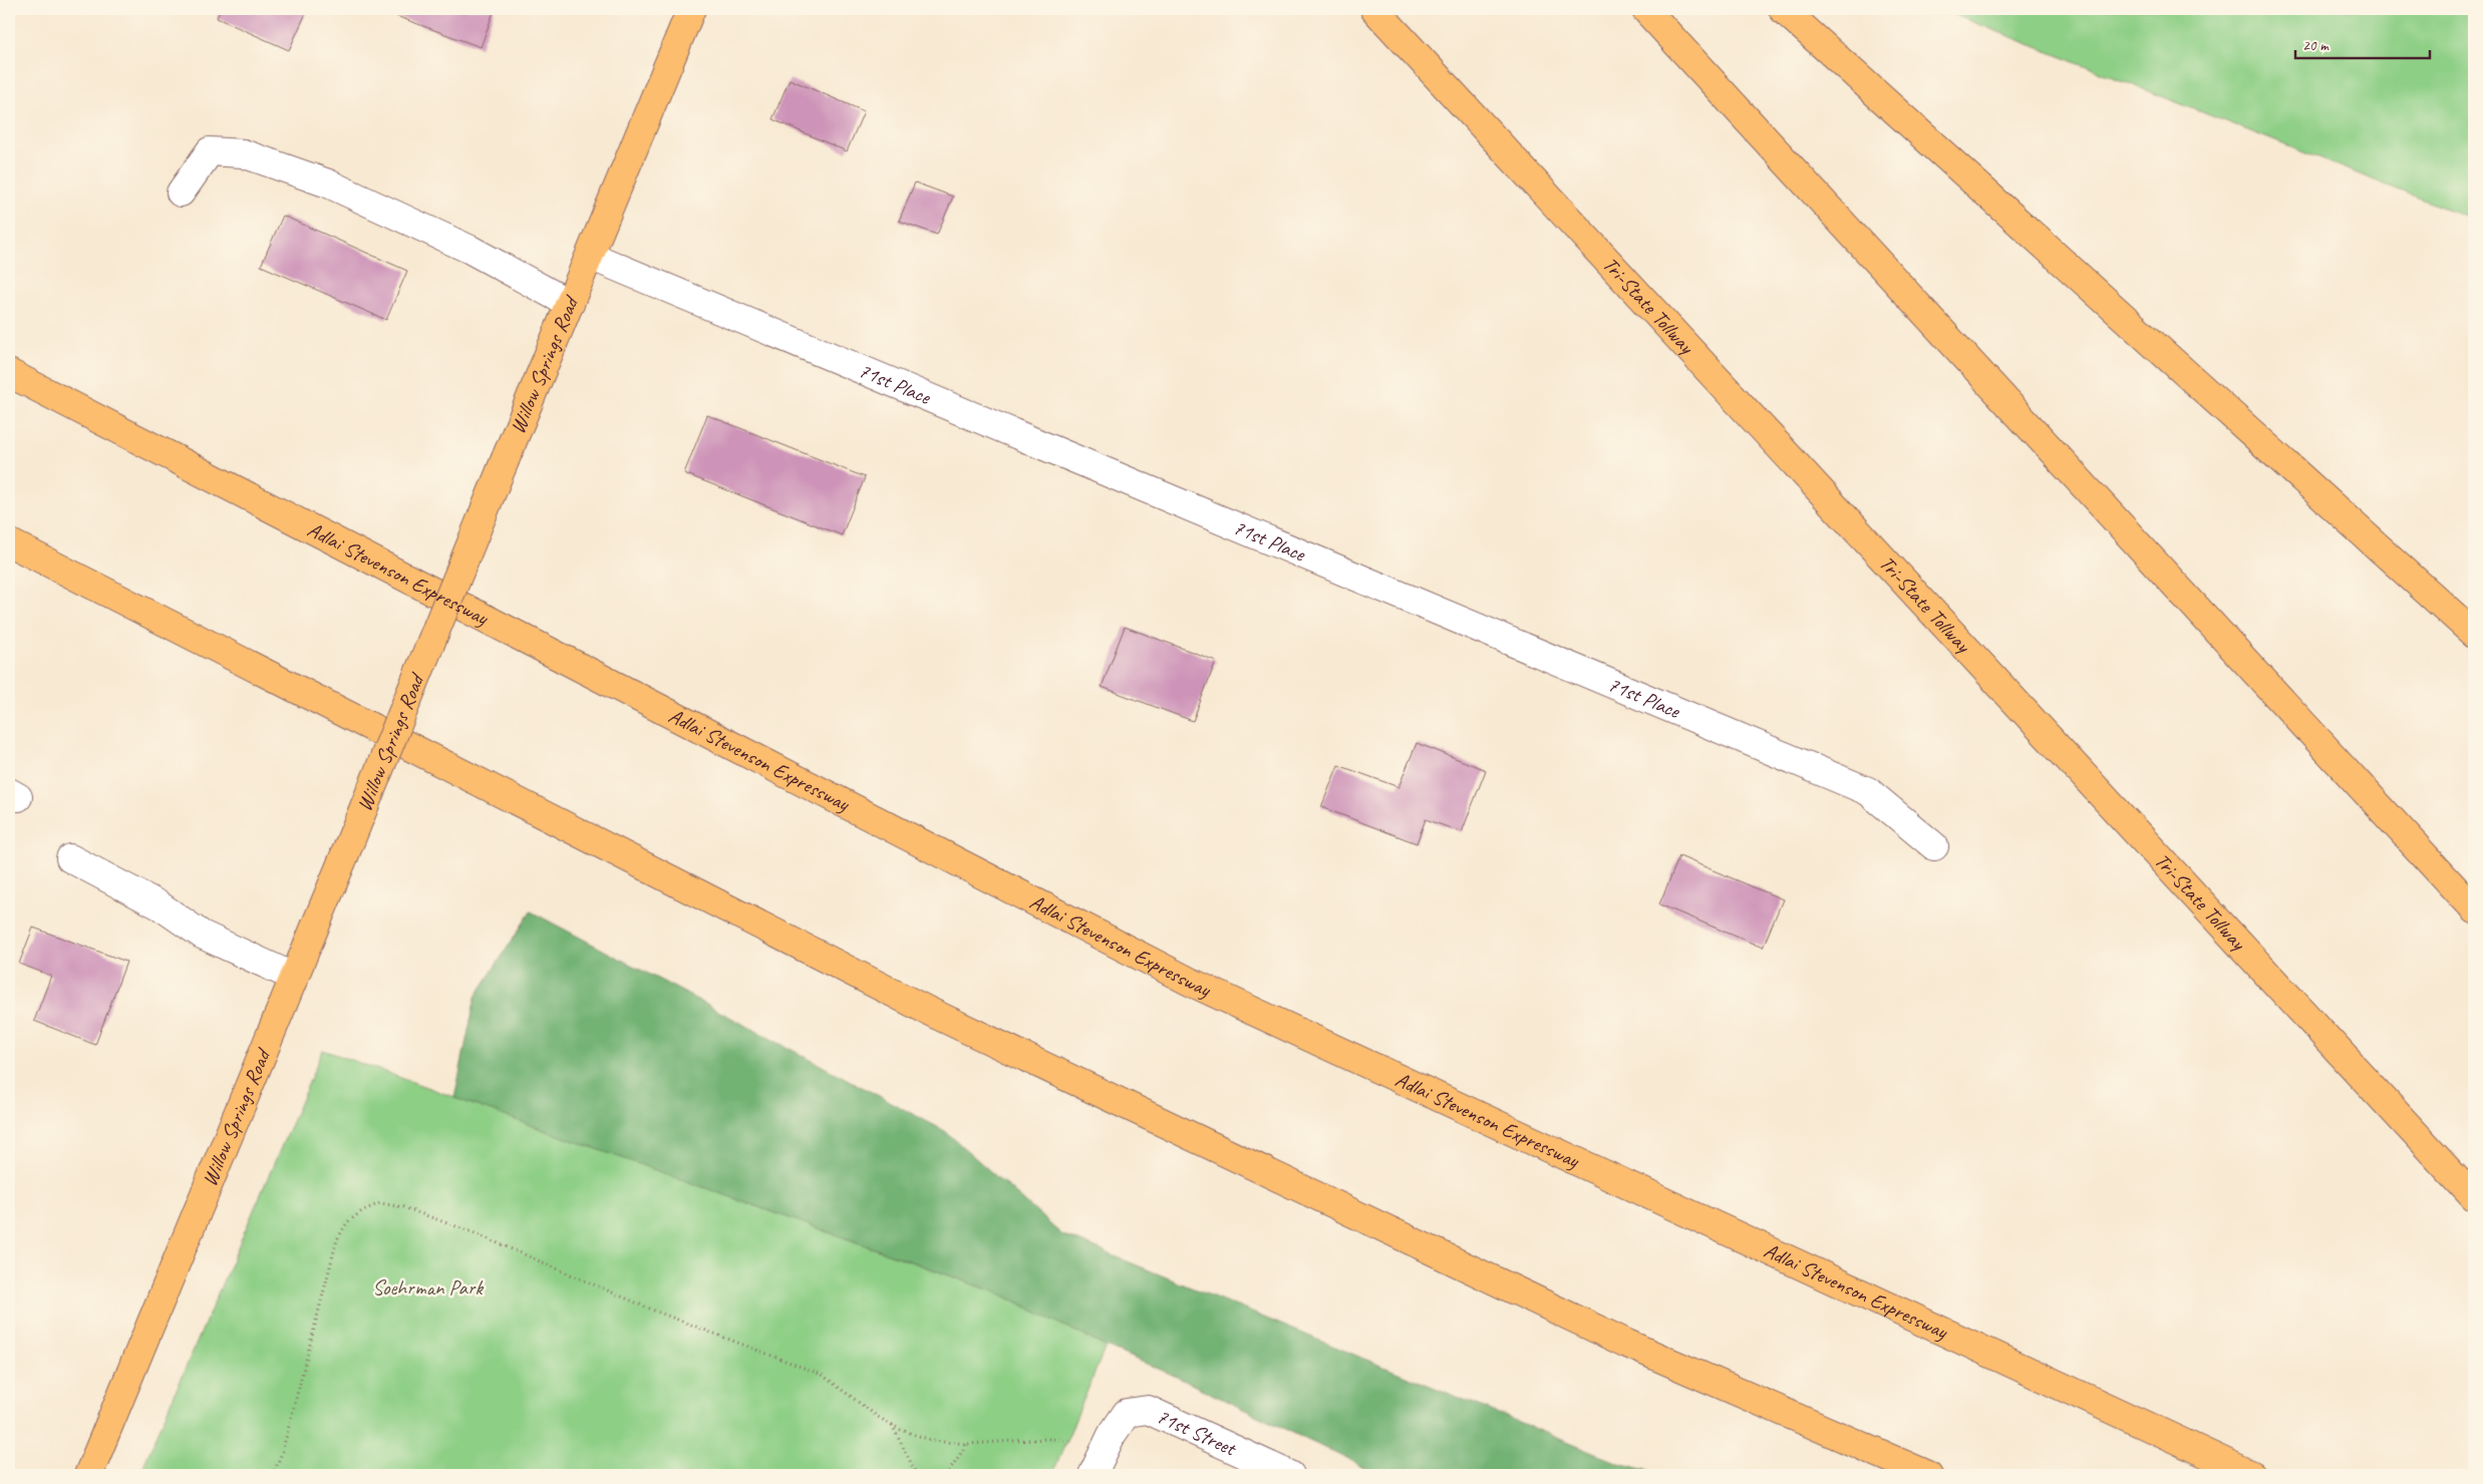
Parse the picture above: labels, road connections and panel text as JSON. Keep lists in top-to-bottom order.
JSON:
{
  "streets": {
    "main road": ["Tri-State Tollway", "Willow Springs Road", "Adlai Stevenson Expressway"],
    "street": ["71st Place", "71st Street"]
  },
  "crossings": [
    ["Willow Springs Road", "71st Place"]
  ],
  "parks": ["Soehrman Park"],
  "scale_bar": "20 m"
}
